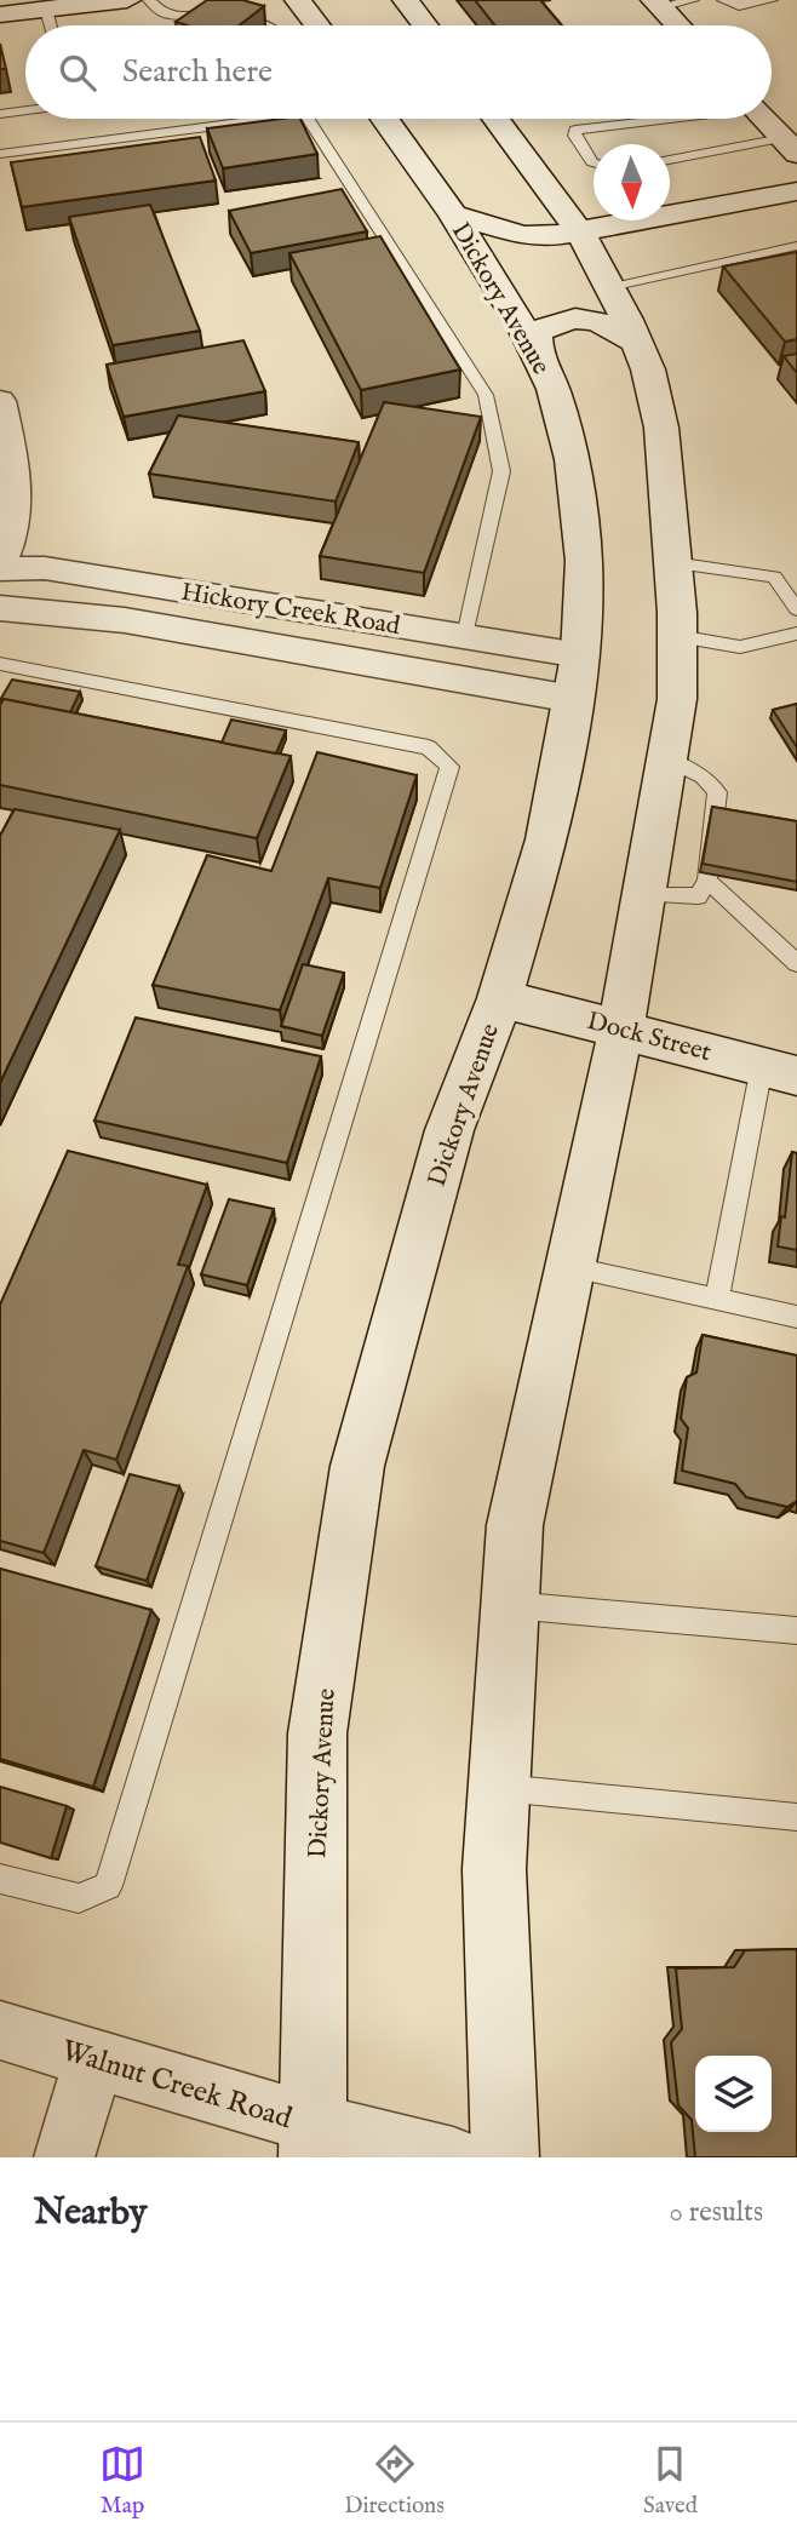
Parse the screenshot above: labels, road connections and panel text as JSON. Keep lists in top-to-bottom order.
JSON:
{
  "streets": {
    "main road": ["Dickory Avenue", "Dock Street"],
    "street": ["Hickory Creek Road", "Walnut Creek Road"]
  },
  "crossings": [
    ["Dickory Avenue", "Hickory Creek Road"],
    ["Dickory Avenue", "Dock Street"],
    ["Dickory Avenue", "Walnut Creek Road"]
  ],
  "north": "bottom",
  "page": {
    "search": "Search here",
    "heading": ["Nearby", "0 results"],
    "nav": ["Map", "Directions", "Saved"]
  }
}
